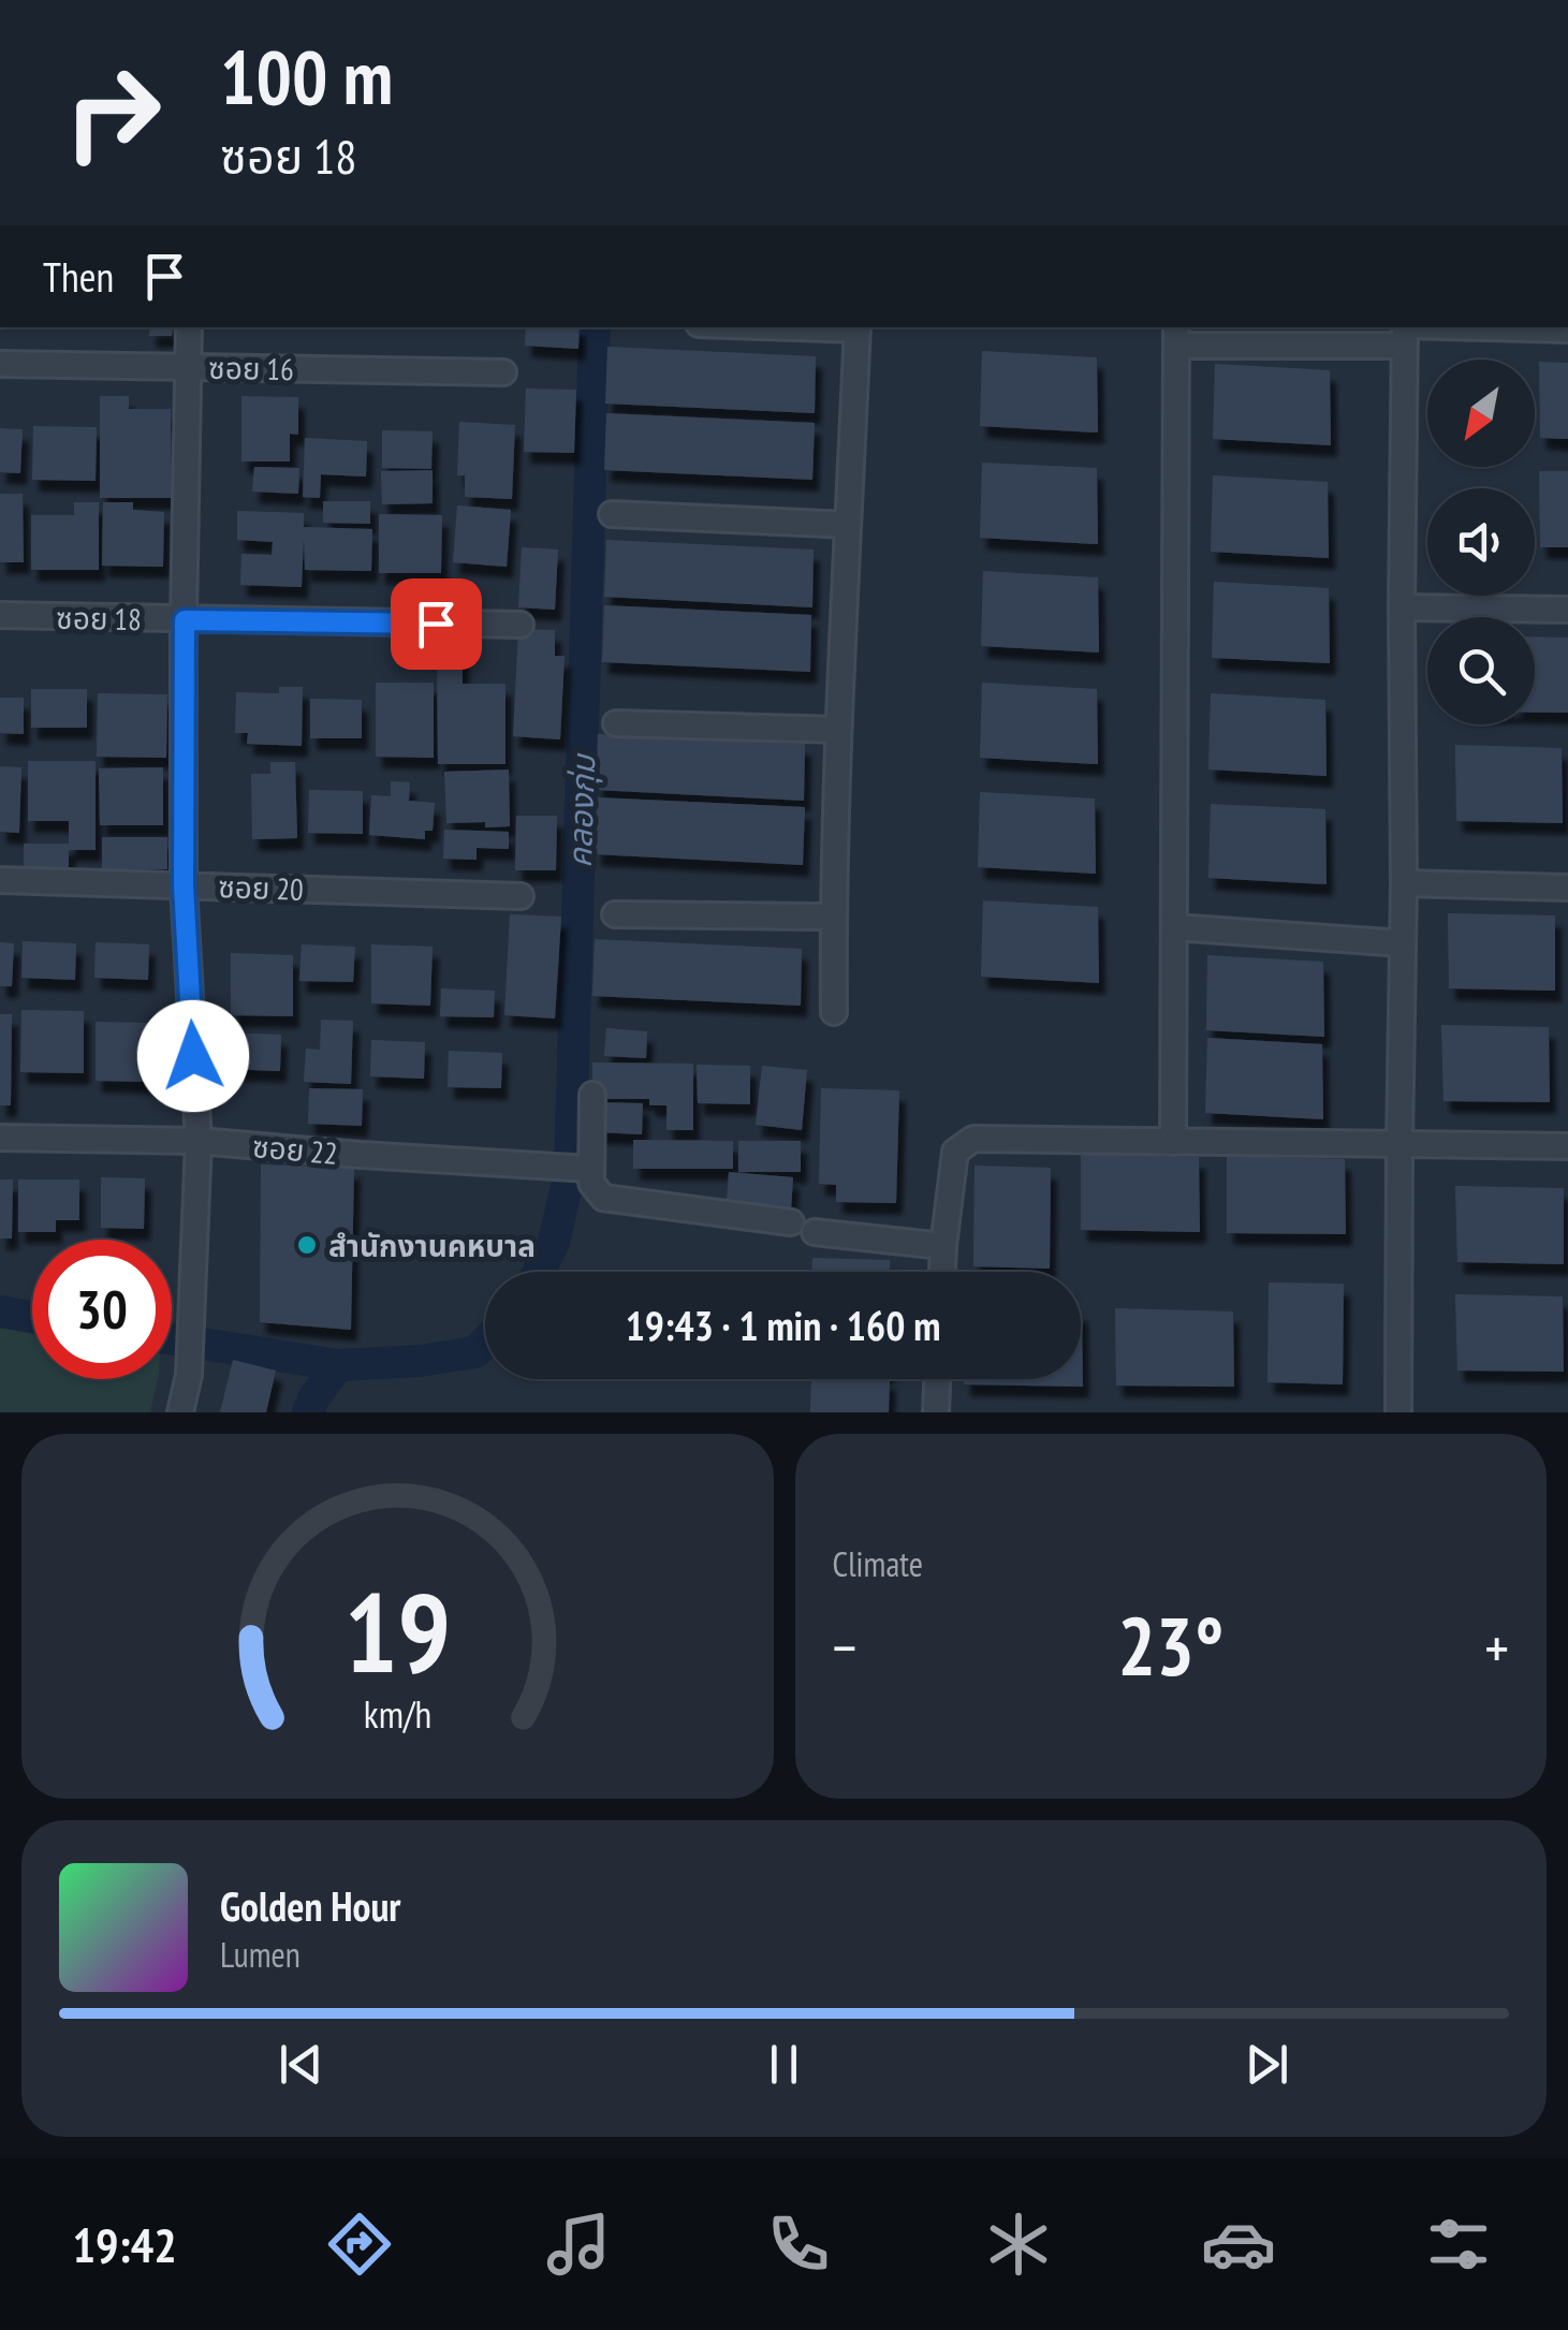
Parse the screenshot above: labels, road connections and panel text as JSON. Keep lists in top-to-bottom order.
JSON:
{
  "streets": {
    "street": [
      "ซอย 16",
      "ซอย 18",
      "ซอย 20",
      "ซอย 22"
    ]
  },
  "water": ["คลองกุ่ม"],
  "places": ["สำนักงานคหบาล"],
  "north": "bottom left",
  "page": {
    "turn": ["100 m", "ซอย 18"],
    "then": "Then",
    "limit": "30",
    "trip": "19:43 · 1 min · 160 m",
    "tile": "Climate",
    "heat": ["−", "23°", "+"],
    "song": ["Golden Hour", "Lumen"],
    "tabs": "19:42",
    "gauge": ["19", "km/h"]
  }
}
